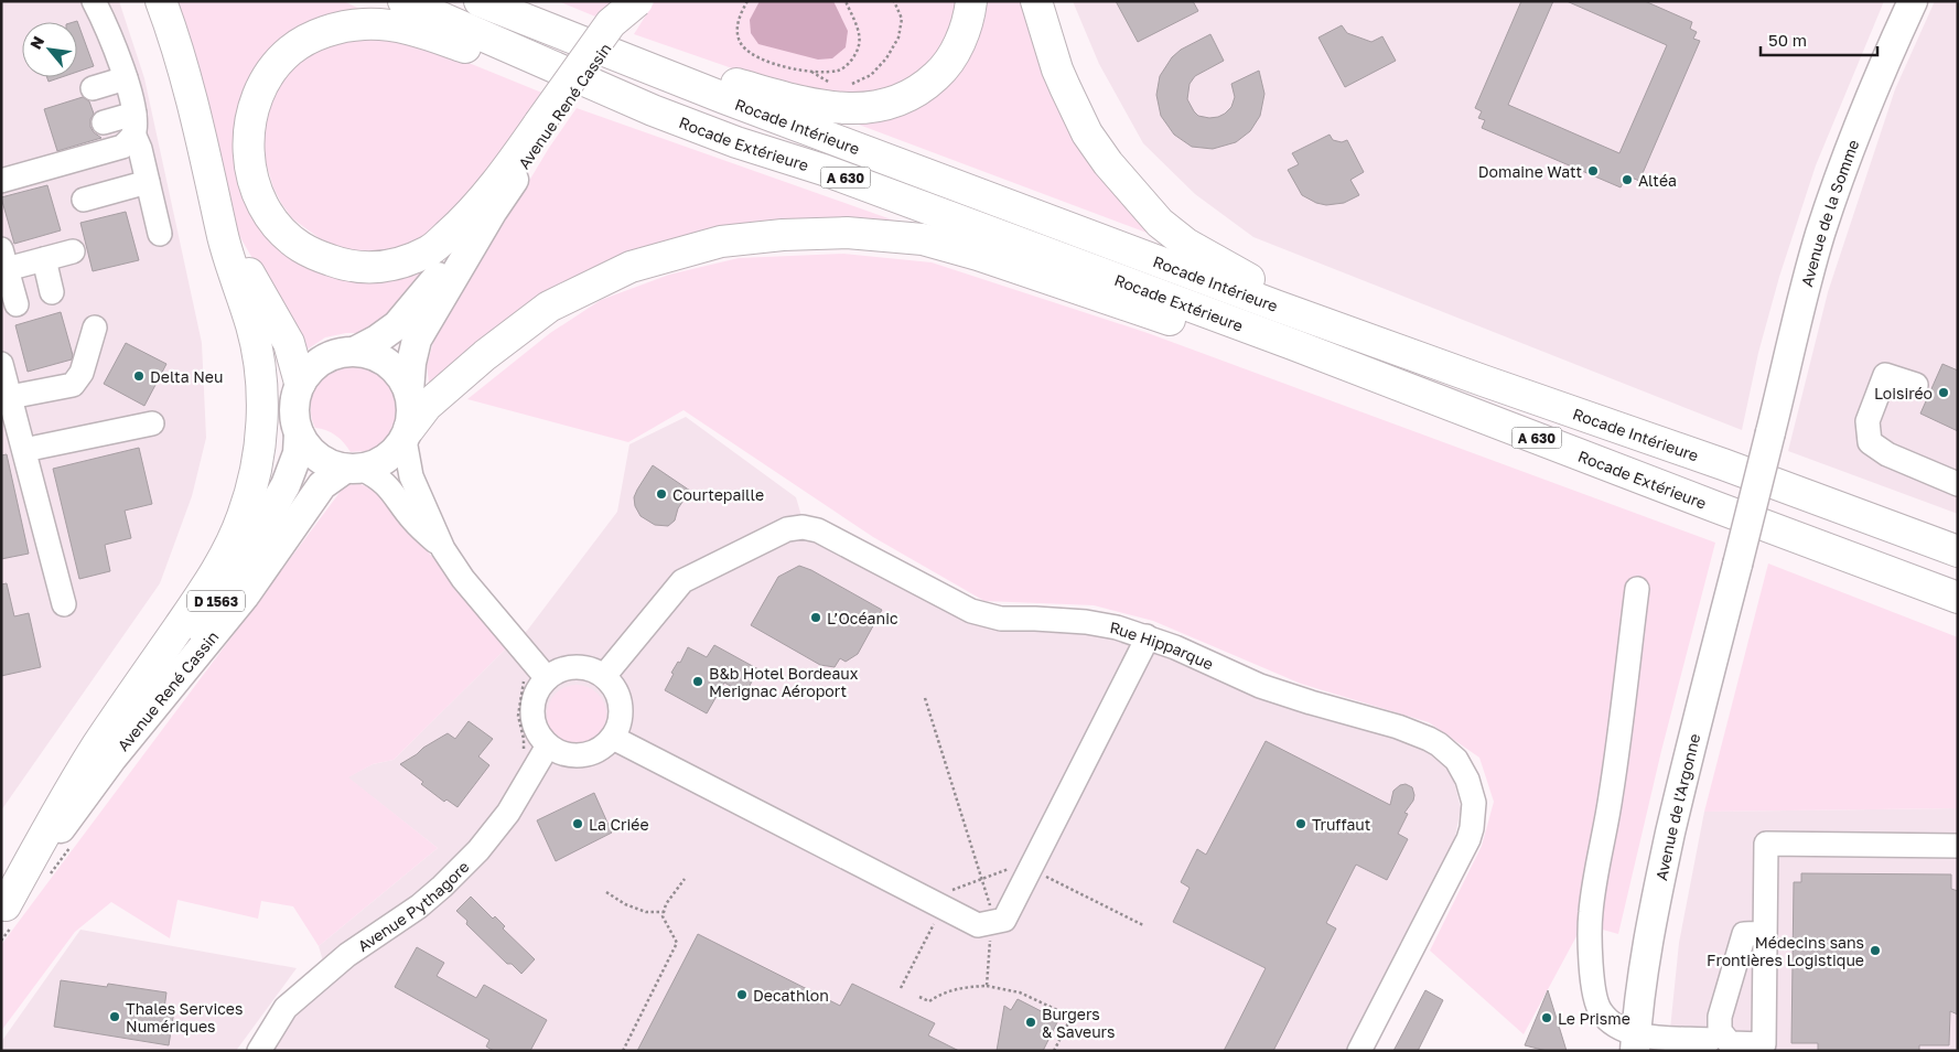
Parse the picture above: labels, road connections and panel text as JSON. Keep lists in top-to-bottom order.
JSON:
{
  "streets": {
    "highway": ["Rocade Intérieure", "Rocade Extérieure", "A 630"],
    "main road": [
      "Avenue René Cassin",
      "Avenue de la Somme",
      "D 1563",
      "Avenue de l'Argonne"
    ],
    "street": ["Rue Hipparque", "Avenue Pythagore"]
  },
  "crossings": [
    ["Avenue de la Somme", "Avenue de l'Argonne"],
    ["Rue Hipparque", "Avenue Pythagore"]
  ],
  "places": [
    "Domaine Watt",
    "Altéa",
    "Delta Neu",
    "Loisiréo",
    "Courtepaille",
    "L’Océanic",
    "B&b Hotel Bordeaux Merignac Aéroport",
    "La Criée",
    "Truffaut",
    "Médecins sans Frontières Logistique",
    "Decathlon",
    "Thales Services Numériques",
    "Le Prisme",
    "Burgers & Saveurs"
  ],
  "scale_bar": "50 m",
  "north": "top left"
}
